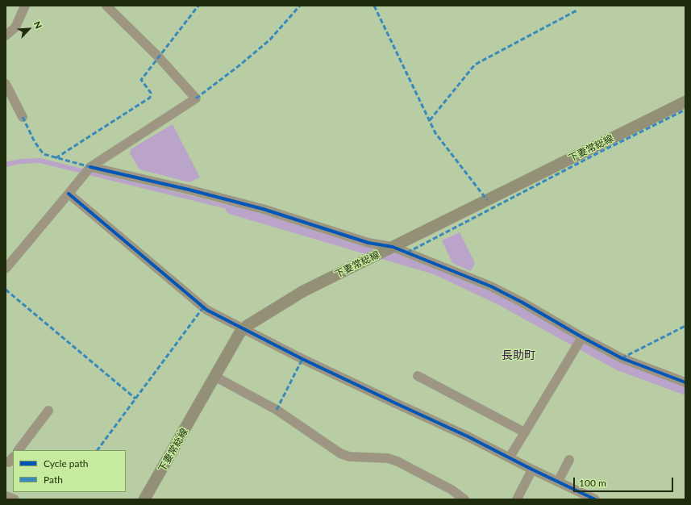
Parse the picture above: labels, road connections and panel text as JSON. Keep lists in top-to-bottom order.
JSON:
{
  "streets": {
    "main road": ["下妻常総線"]
  },
  "districts": ["長助町"],
  "legend": ["Cycle path", "Path"],
  "scale_bar": "100 m",
  "north": "top right"
}
